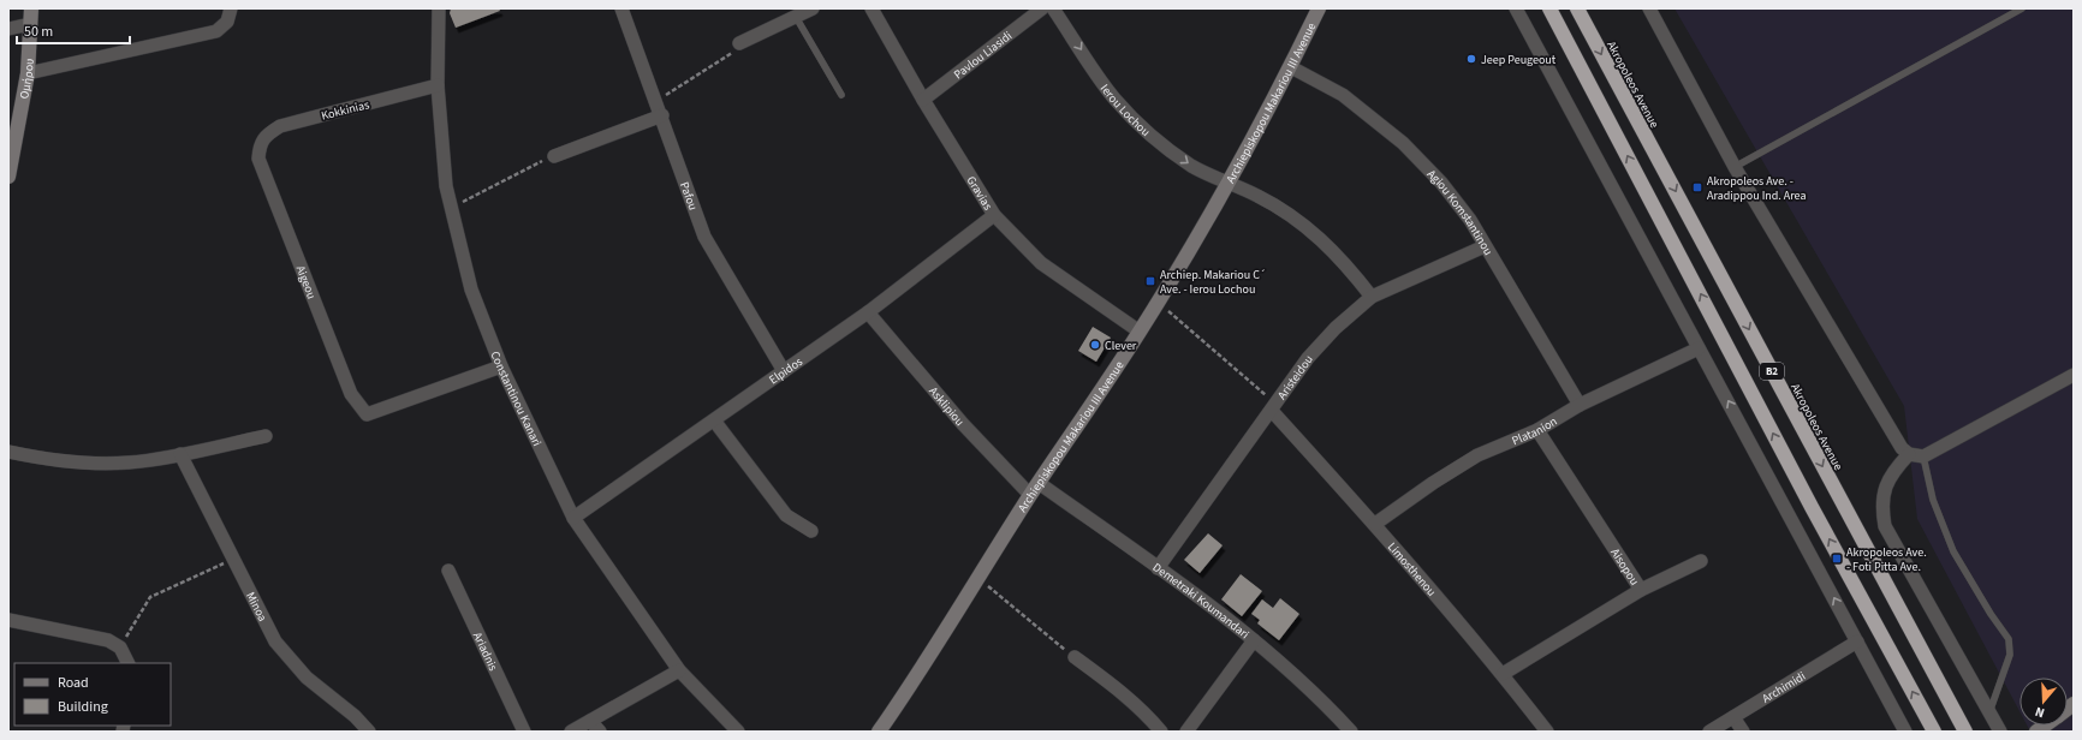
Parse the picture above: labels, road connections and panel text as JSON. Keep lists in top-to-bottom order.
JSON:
{
  "streets": {
    "highway": ["Akropoleos Avenue", "B2"],
    "main road": ["Ομήρου", "Archiepiskopou Makariou III Avenue"],
    "street": [
      "Pavlou Liasidi",
      "Ierou Lochou",
      "Kokkinias",
      "Gravias",
      "Pafou",
      "Agiou Komstantinou",
      "Aigeou",
      "Elpidos",
      "Aristeidou",
      "Constantinou Kanari",
      "Asklipiou",
      "Platanion",
      "Aisopou",
      "Limosthenou",
      "Demetraki Koumandari",
      "Minoa",
      "Ariadnis",
      "Archimidi"
    ]
  },
  "crossings": [
    ["Pavlou Liasidi", "Gravias"],
    ["Archiepiskopou Makariou III Avenue", "Ierou Lochou"],
    ["Archiepiskopou Makariou III Avenue", "Gravias"],
    ["Archiepiskopou Makariou III Avenue", "Agiou Komstantinou"],
    ["Archiepiskopou Makariou III Avenue", "Asklipiou"],
    ["Archiepiskopou Makariou III Avenue", "Demetraki Koumandari"],
    ["Ierou Lochou", "Aristeidou"],
    ["Kokkinias", "Aigeou"],
    ["Kokkinias", "Constantinou Kanari"],
    ["Gravias", "Elpidos"],
    ["Pafou", "Elpidos"],
    ["Agiou Komstantinou", "Aristeidou"],
    ["Agiou Komstantinou", "Platanion"],
    ["Aigeou", "Constantinou Kanari"],
    ["Elpidos", "Constantinou Kanari"],
    ["Elpidos", "Asklipiou"],
    ["Aristeidou", "Limosthenou"],
    ["Aristeidou", "Demetraki Koumandari"],
    ["Asklipiou", "Demetraki Koumandari"],
    ["Platanion", "Aisopou"],
    ["Platanion", "Limosthenou"],
    ["Aisopou", "Limosthenou"]
  ],
  "one_way": ["Ierou Lochou"],
  "places": {
    "other": ["Jeep Peugeout", "Clever"],
    "transit": ["Akropoleos Ave. - Aradippou Ind. Area", "Archiep. Makariou C´ Ave. - Ierou Lochou", "Akropoleos Ave. - Foti Pitta Ave."]
  },
  "legend": ["Road", "Building"],
  "scale_bar": "50 m",
  "north": "bottom"
}
